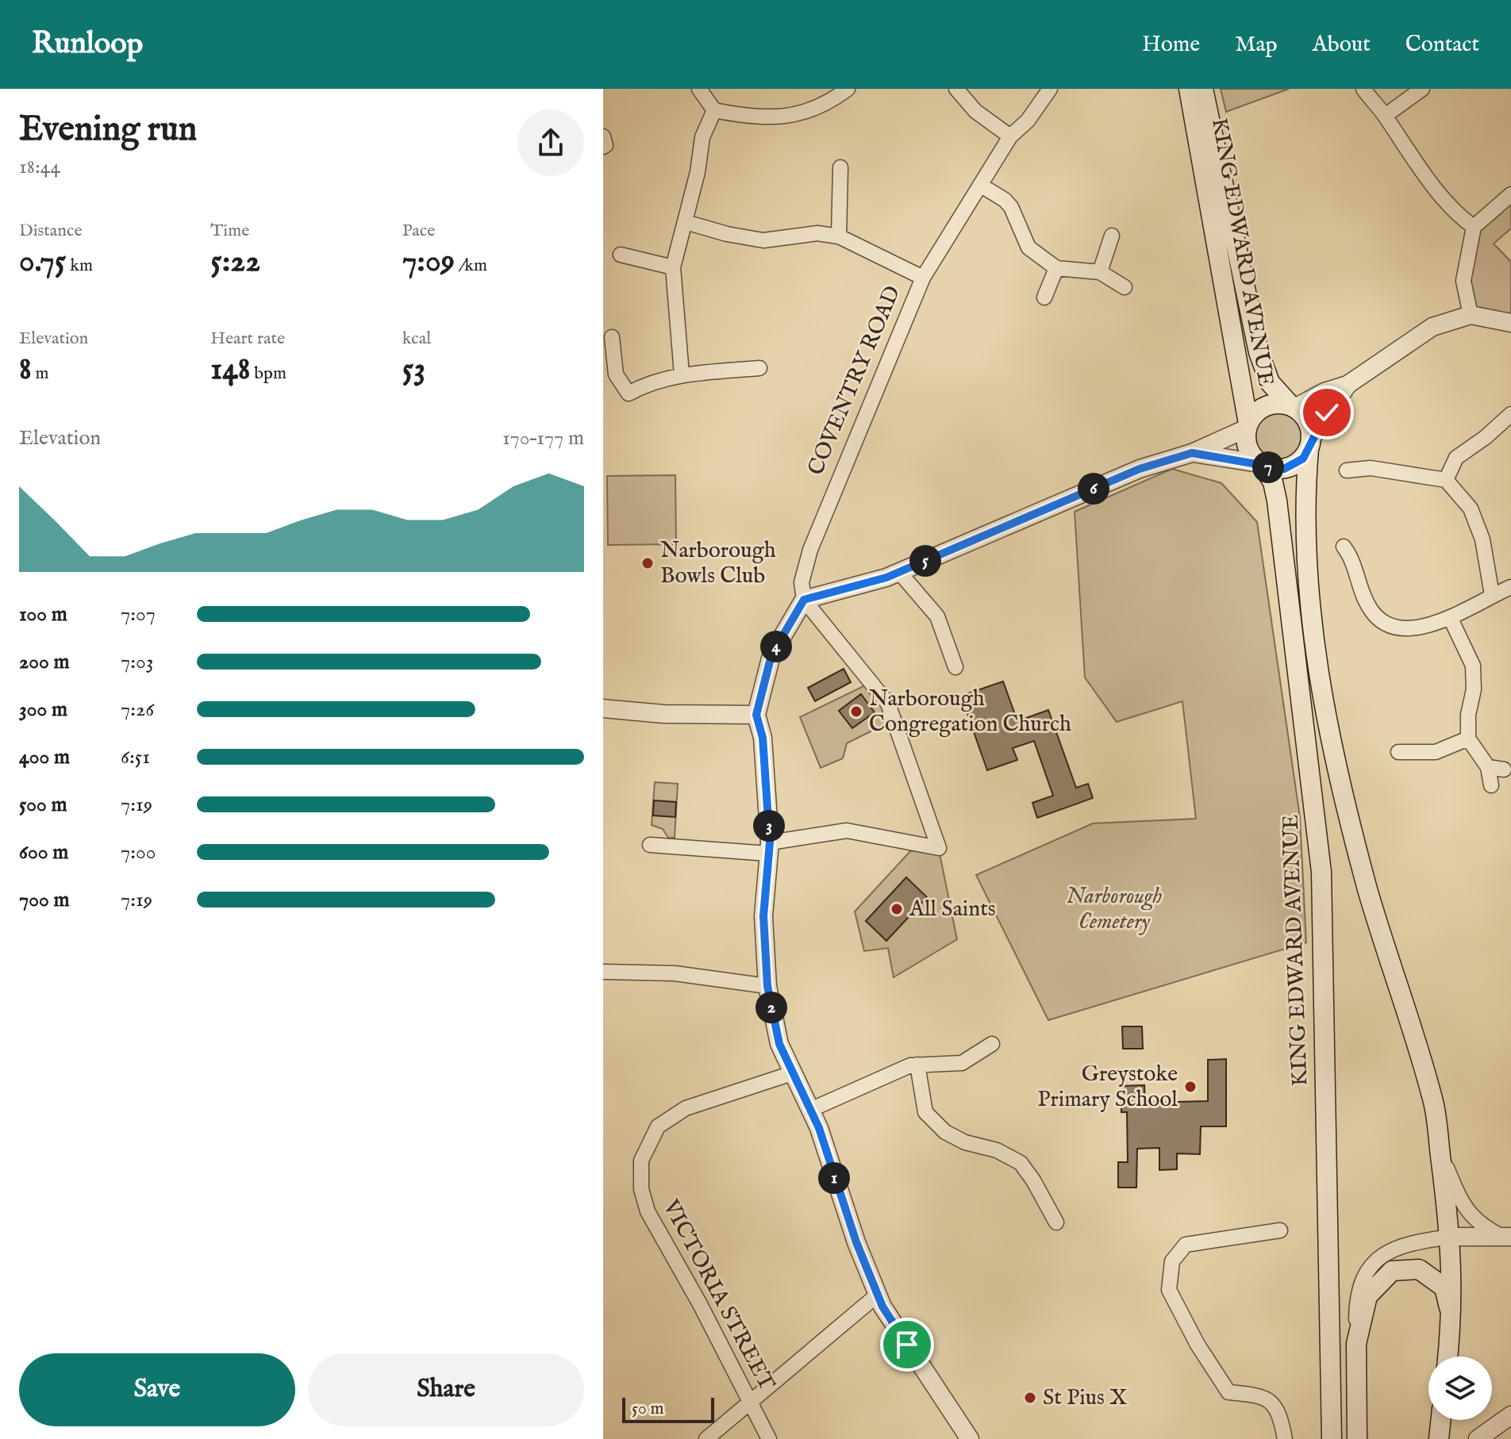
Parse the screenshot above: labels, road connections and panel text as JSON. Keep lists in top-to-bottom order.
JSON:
{
  "streets": {
    "main road": ["KING EDWARD AVENUE"],
    "street": ["COVENTRY ROAD", "VICTORIA STREET"]
  },
  "parks": ["Narborough Cemetery"],
  "places": [
    "Narborough Bowls Club",
    "Narborough Congregation Church",
    "All Saints",
    "Greystoke Primary School",
    "St Pius X"
  ],
  "scale_bar": "50 m",
  "page": {
    "header": "Runloop",
    "nav": [
      "Home",
      "Map",
      "About",
      "Contact"
    ],
    "heading": ["Evening run", "18:44"],
    "stats": [
      ["Distance", "0.75 km"],
      ["Time", "5:22"],
      ["Pace", "7:09 /km"],
      ["Elevation", "8 m"],
      ["Heart rate", "148 bpm"],
      ["kcal", "53"]
    ],
    "chart": ["Elevation", "170–177 m"],
    "pins": [
      "7",
      "6",
      "5",
      "4",
      "3",
      "2",
      "1"
    ],
    "list": [
      {
        "name": "100 m",
        "note": "7:07"
      },
      {
        "name": "200 m",
        "note": "7:03"
      },
      {
        "name": "300 m",
        "note": "7:26"
      },
      {
        "name": "400 m",
        "note": "6:51"
      },
      {
        "name": "500 m",
        "note": "7:19"
      },
      {
        "name": "600 m",
        "note": "7:00"
      },
      {
        "name": "700 m",
        "note": "7:19"
      }
    ],
    "buttons": ["Save", "Share"],
    "scale": "50 m"
  }
}
